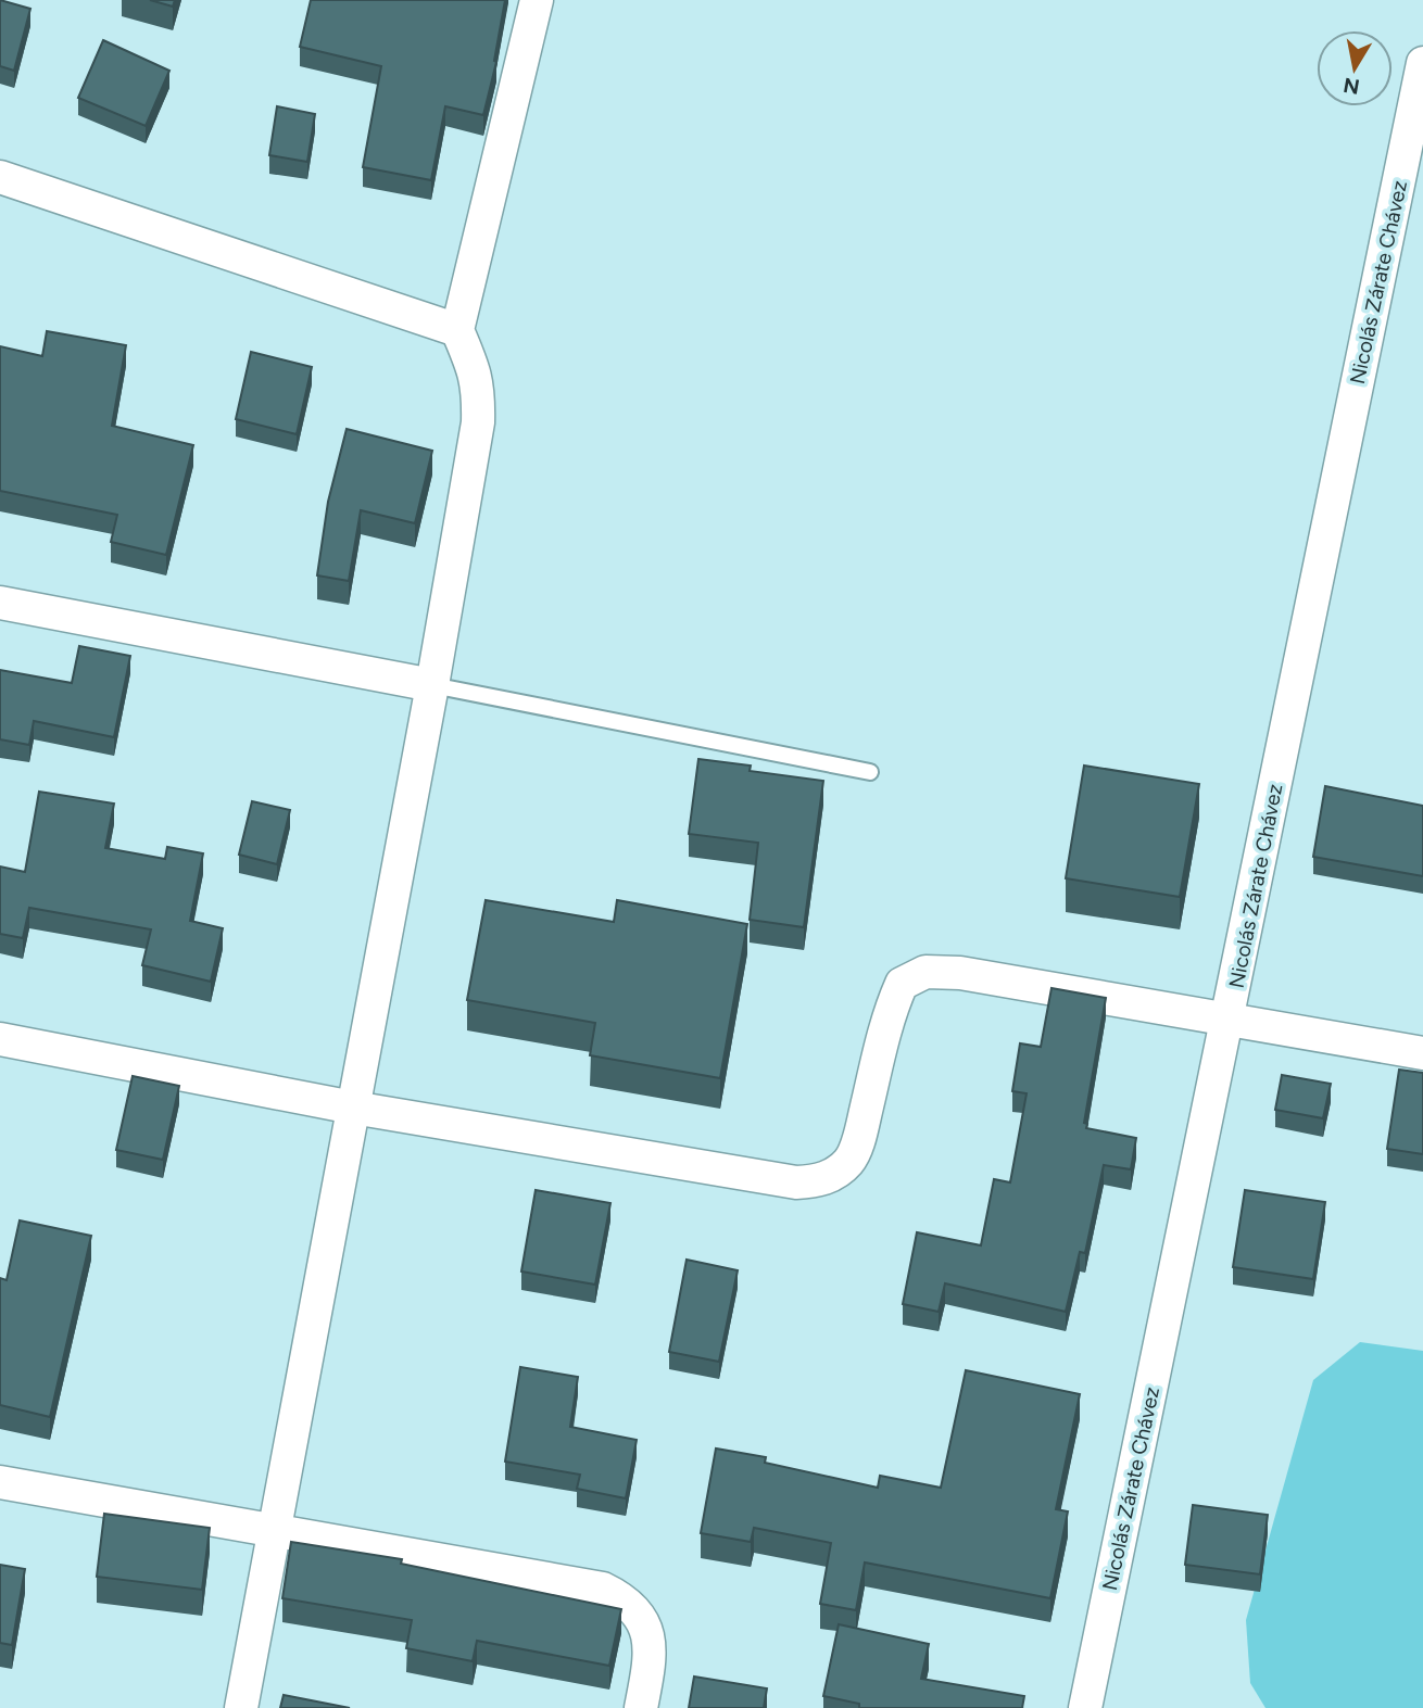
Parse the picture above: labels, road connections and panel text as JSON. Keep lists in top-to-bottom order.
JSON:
{
  "streets": {
    "street": ["Nicolás Zárate Chávez"]
  },
  "north": "bottom"
}
